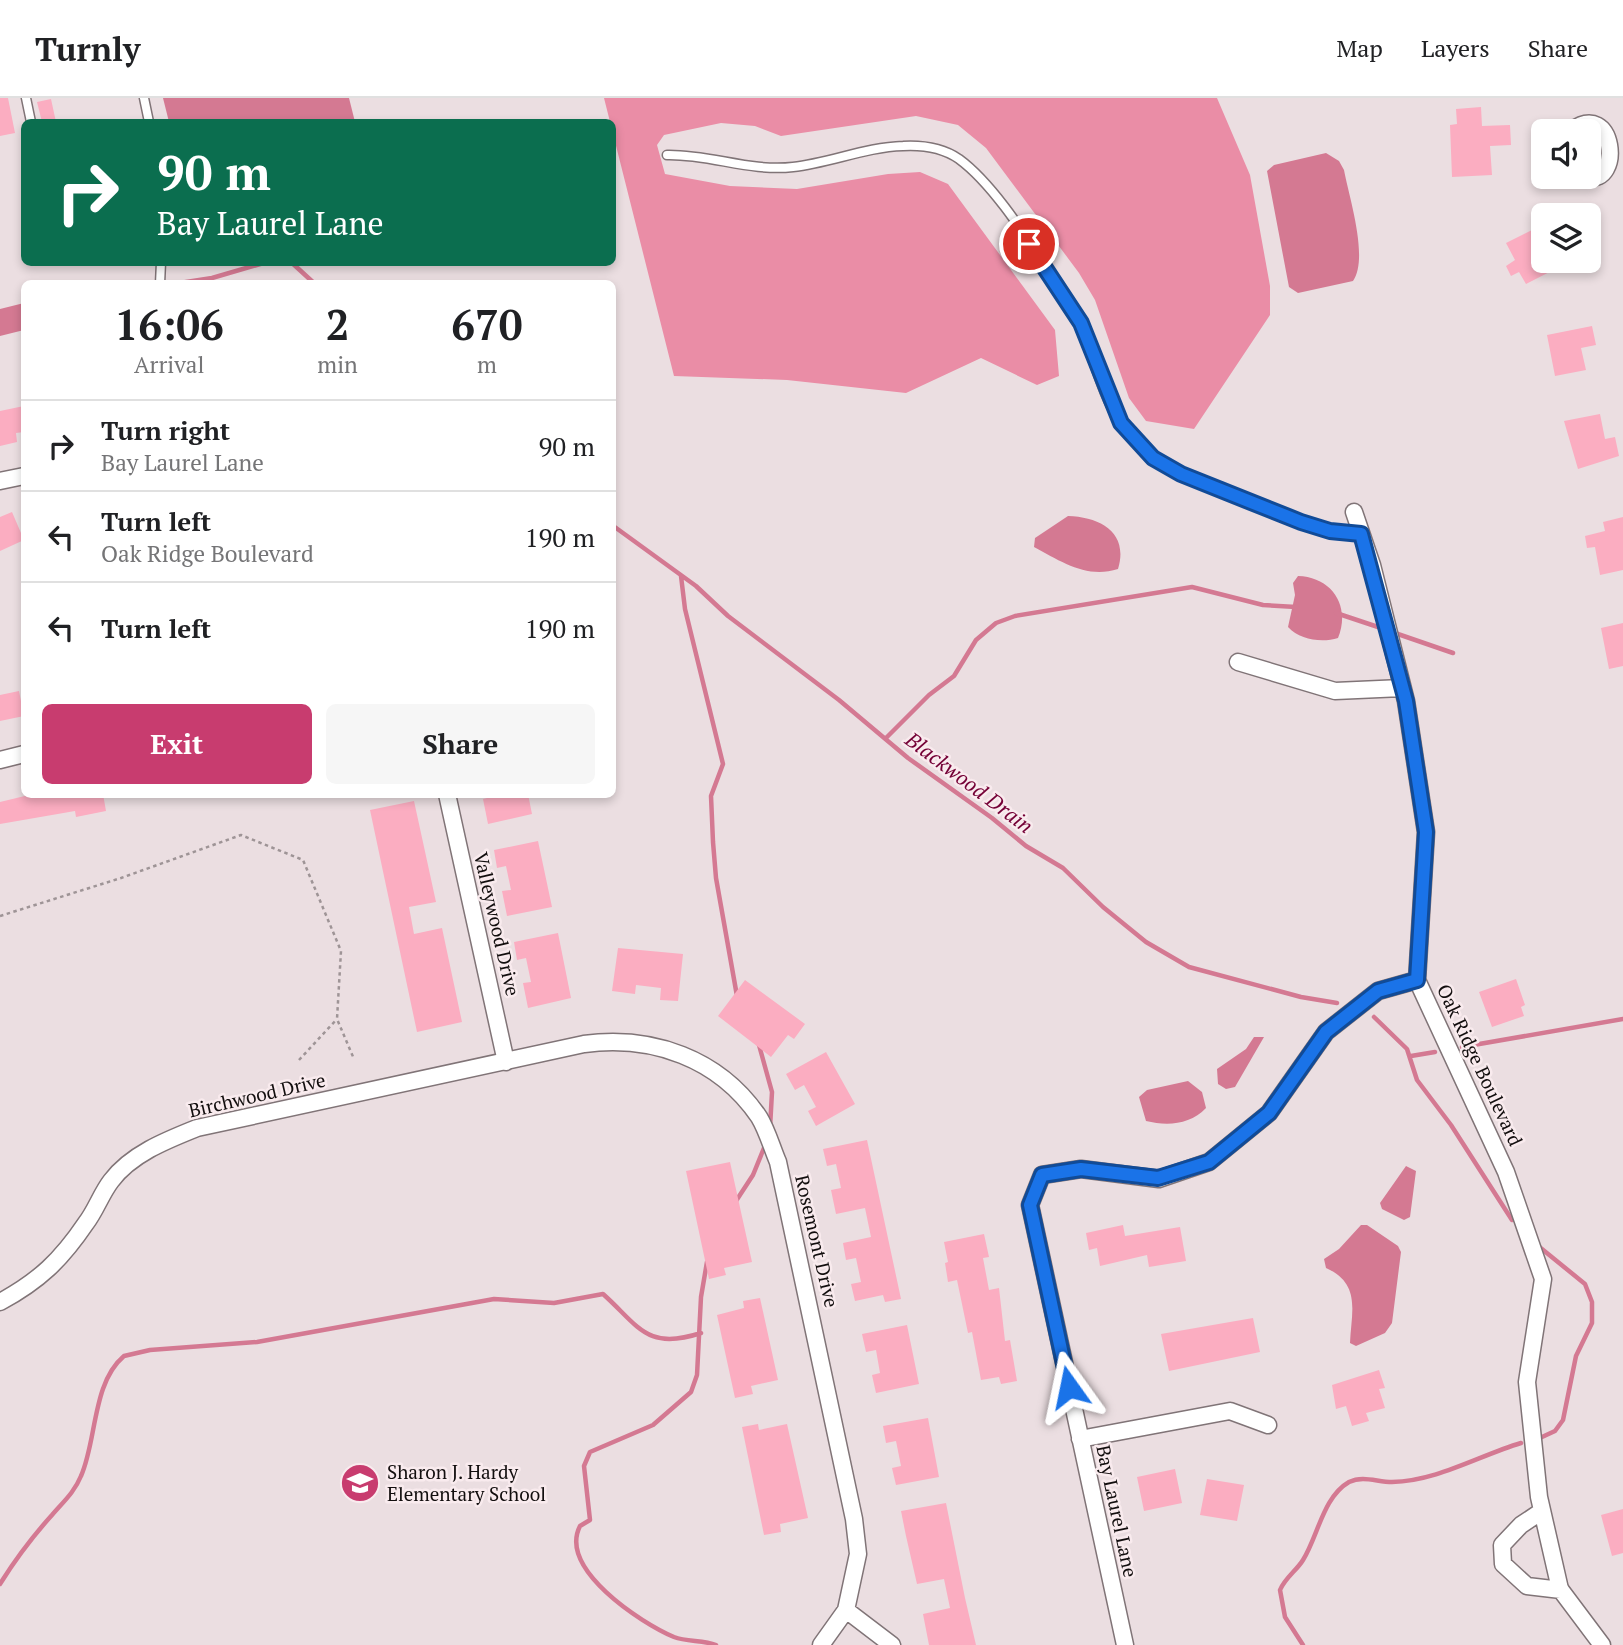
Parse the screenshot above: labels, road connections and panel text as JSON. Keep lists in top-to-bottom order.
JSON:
{
  "streets": {
    "street": [
      "Valleywood Drive",
      "Oak Ridge Boulevard",
      "Birchwood Drive",
      "Rosemont Drive",
      "Bay Laurel Lane"
    ]
  },
  "crossings": [
    ["Valleywood Drive", "Birchwood Drive"],
    ["Valleywood Drive", "Rosemont Drive"],
    ["Oak Ridge Boulevard", "Bay Laurel Lane"],
    ["Birchwood Drive", "Rosemont Drive"]
  ],
  "water": ["Blackwood Drain"],
  "places": {
    "school or university": ["Sharon J. Hardy Elementary School"]
  },
  "page": {
    "header": "Turnly",
    "nav": ["Map", "Layers", "Share"],
    "turn": ["90 m", "Bay Laurel Lane"],
    "eta": [
      "16:06",
      "Arrival",
      "2",
      "min",
      "670",
      "m"
    ],
    "list": [
      {
        "name": "Turn right",
        "note": "Bay Laurel Lane",
        "value": "90 m"
      },
      {
        "name": "Turn left",
        "note": "Oak Ridge Boulevard",
        "value": "190 m"
      },
      {
        "name": "Turn left",
        "value": "190 m"
      }
    ],
    "buttons": ["Exit", "Share"]
  }
}
